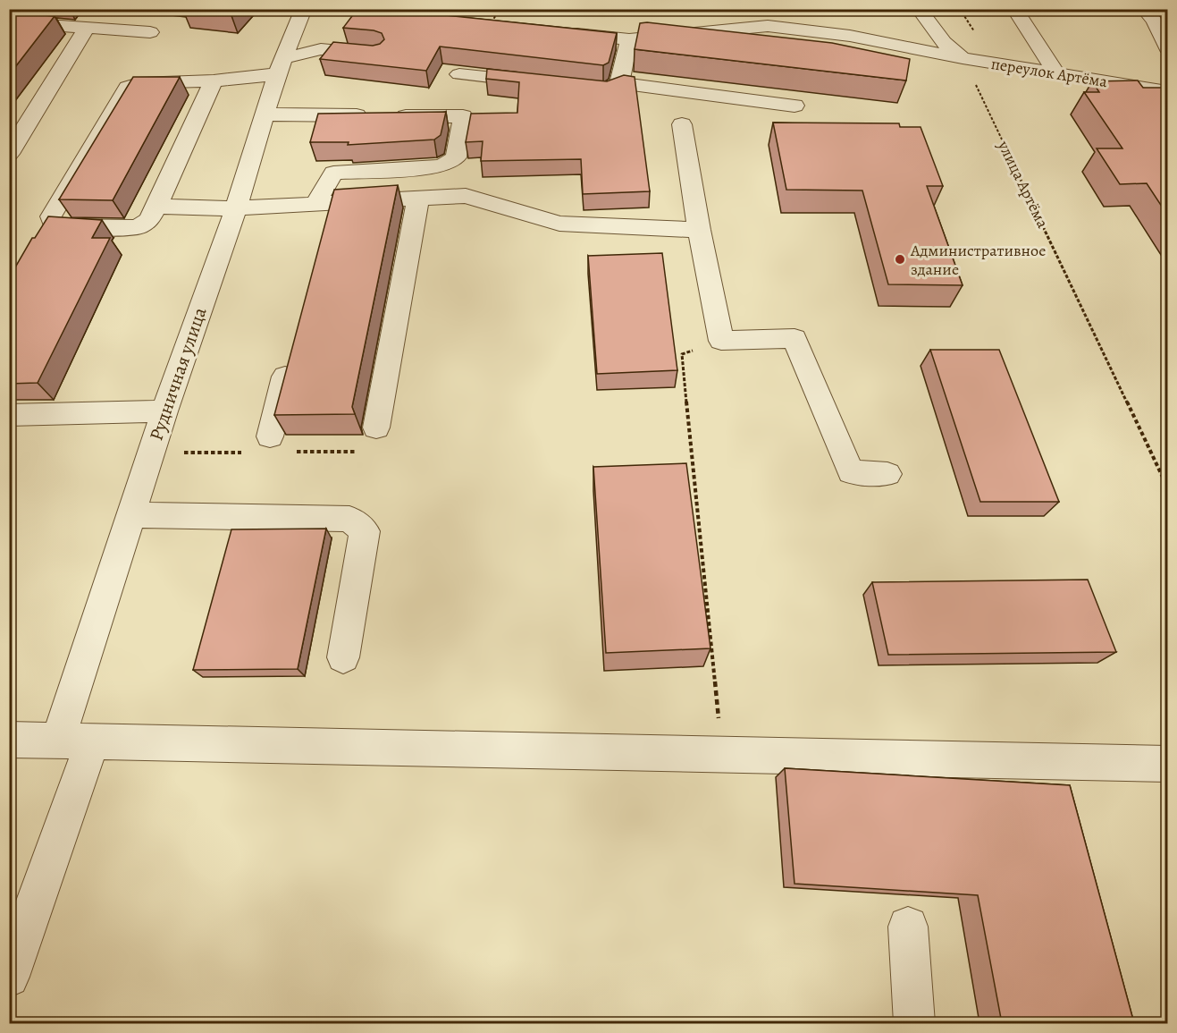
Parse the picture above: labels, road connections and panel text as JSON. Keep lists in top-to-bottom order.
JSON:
{
  "streets": {
    "street": ["переулок Артёма", "Рудничная улица"],
    "path": ["улица Артёма"]
  },
  "crossings": [
    ["переулок Артёма", "улица Артёма"]
  ],
  "places": ["Административное здание"]
}
